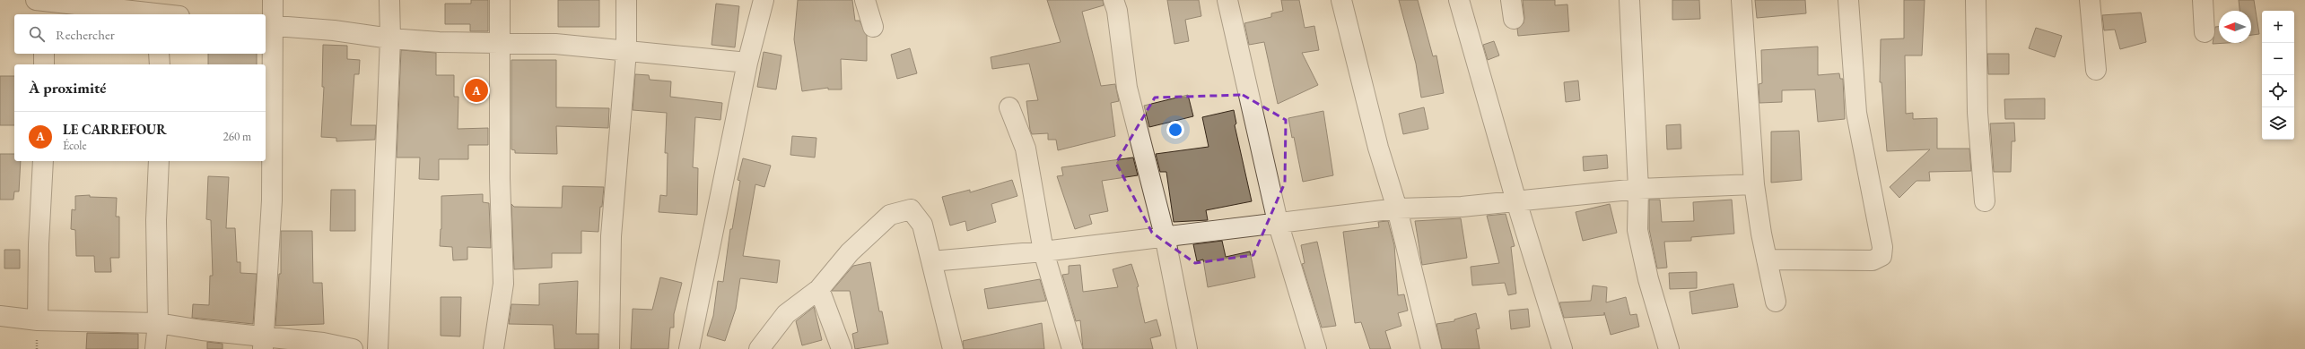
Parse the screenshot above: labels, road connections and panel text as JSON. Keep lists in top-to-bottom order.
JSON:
{
  "north": "left",
  "page": {
    "map_buttons": ["+", "−"],
    "search": "Rechercher",
    "heading": "À proximité",
    "pins": "A",
    "list": [
      {
        "mark": "A",
        "name": "LE CARREFOUR",
        "note": "École",
        "value": "260 m"
      }
    ]
  }
}
